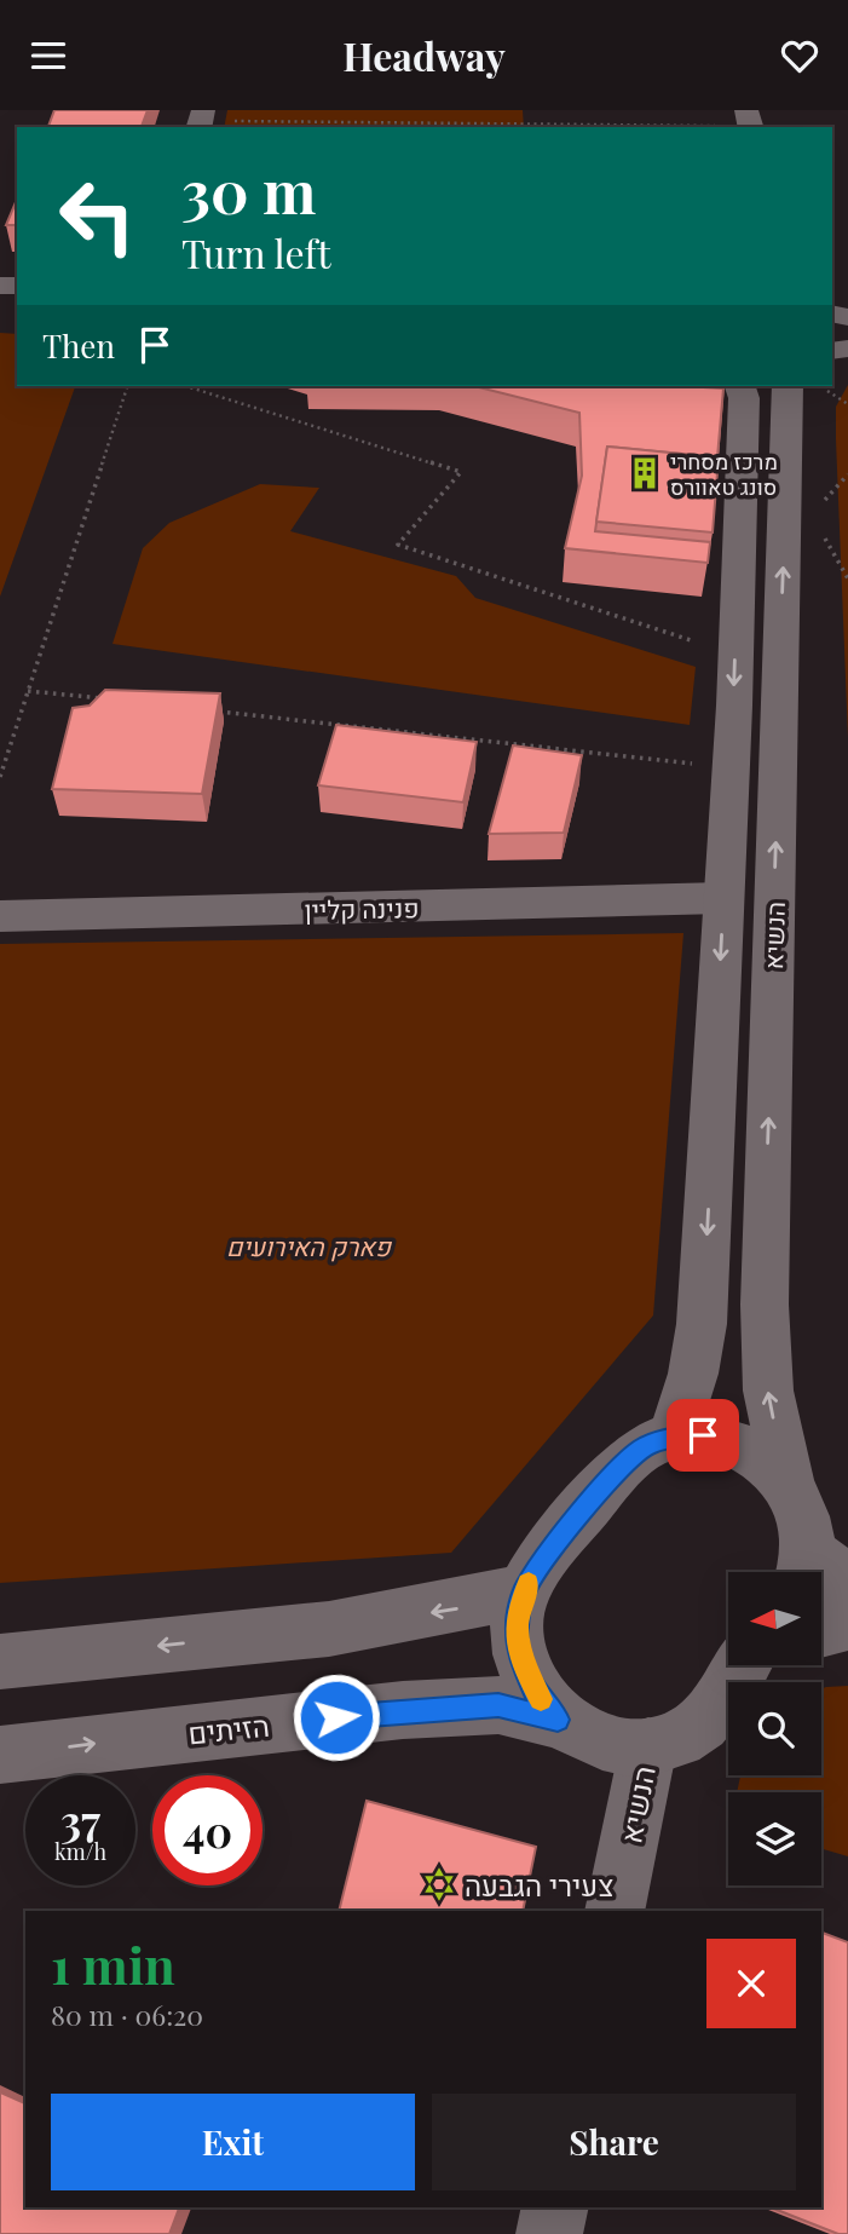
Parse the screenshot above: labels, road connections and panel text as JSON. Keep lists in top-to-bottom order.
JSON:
{
  "streets": {
    "street": ["פנינה קליין", "הנשיא", "הזיתים"]
  },
  "crossings": [
    ["פנינה קליין", "הנשיא"]
  ],
  "parks": ["פארק האירועים"],
  "places": {
    "building": ["מרכז מסחרי סונג טאוורס"],
    "synagogue": ["צעירי הגבעה"]
  },
  "north": "left",
  "page": {
    "header": "Headway",
    "turn": ["30 m", "Turn left"],
    "then": "Then",
    "speed": "37 km/h",
    "limit": "40",
    "heading": ["1 min", "80 m · 06:20"],
    "buttons": ["Exit", "Share"]
  }
}
